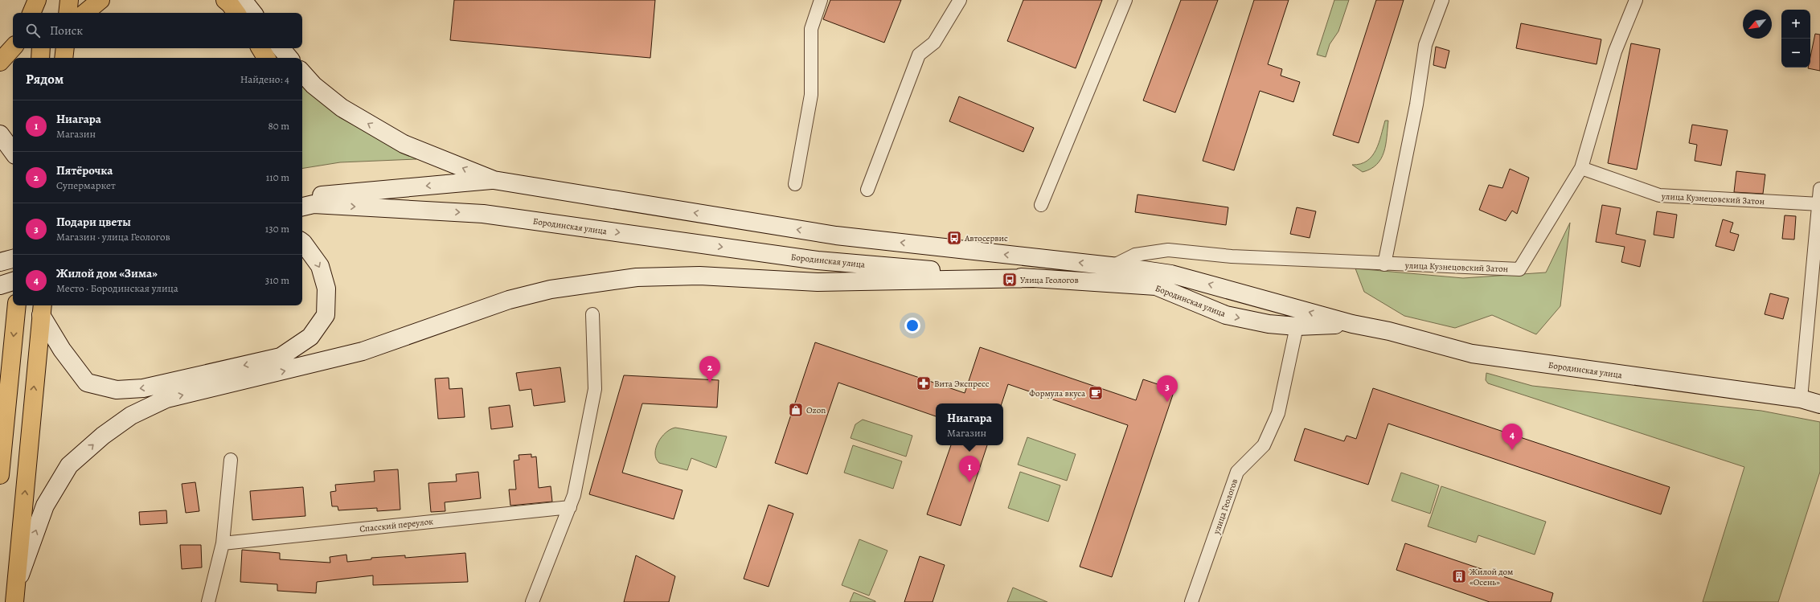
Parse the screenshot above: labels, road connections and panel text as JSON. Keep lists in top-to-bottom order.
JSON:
{
  "streets": {
    "street": [
      "улица Кузнецовский Затон",
      "Бородинская улица",
      "улица Геологов",
      "Спасский переулок"
    ]
  },
  "crossings": [
    ["улица Кузнецовский Затон", "Бородинская улица"],
    ["Бородинская улица", "улица Геологов"]
  ],
  "places": {
    "bus stop": ["Автосервис", "Улица Геологов"],
    "pharmacy": ["Вита Экспресс"],
    "cafe": ["Формула вкуса"],
    "shop": ["Ozon"],
    "building": ["Жилой дом «Осень»"]
  },
  "north": "bottom left",
  "page": {
    "map_buttons": ["+", "−"],
    "search": "Поиск",
    "heading": ["Рядом", "Найдено: 4"],
    "list": [
      {
        "mark": "1",
        "name": "Ниагара",
        "note": "Магазин",
        "value": "80 m"
      },
      {
        "mark": "2",
        "name": "Пятёрочка",
        "note": "Супермаркет",
        "value": "110 m"
      },
      {
        "mark": "3",
        "name": "Подари цветы",
        "note": "Магазин · улица Геологов",
        "value": "130 m"
      },
      {
        "mark": "4",
        "name": "Жилой дом «Зима»",
        "note": "Место · Бородинская улица",
        "value": "310 m"
      }
    ],
    "pins": [
      "2",
      "3",
      "4",
      "1"
    ],
    "popup": ["Ниагара", "Магазин"]
  }
}
